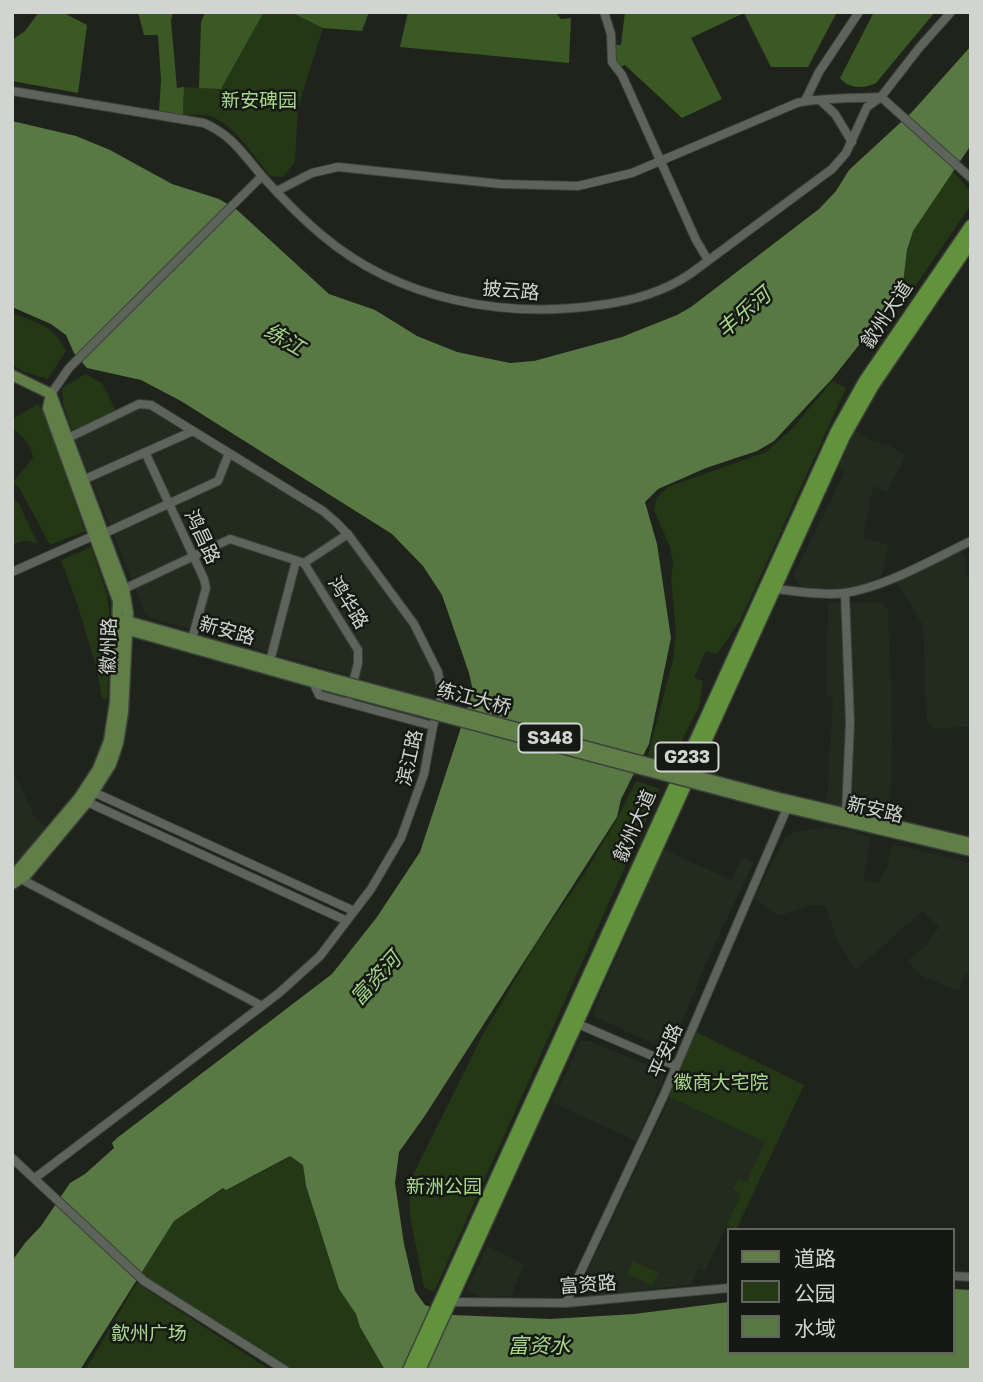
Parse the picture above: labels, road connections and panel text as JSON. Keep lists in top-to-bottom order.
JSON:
{
  "streets": {
    "highway": ["歙州大道", "G233"],
    "main road": [
      "新安路",
      "徽州路",
      "练江大桥",
      "S348"
    ],
    "street": [
      "披云路",
      "鸿昌路",
      "鸿华路",
      "滨江路",
      "平安路",
      "富资路"
    ]
  },
  "crossings": [
    ["歙州大道", "G233"],
    ["歙州大道", "富资路"],
    ["鸿昌路", "新安路"],
    ["新安路", "徽州路"],
    ["新安路", "练江大桥"],
    ["新安路", "平安路"],
    ["徽州路", "滨江路"],
    ["G233", "富资路"],
    ["平安路", "富资路"]
  ],
  "water": [
    "丰乐河",
    "练江",
    "富资河",
    "富资水"
  ],
  "parks": [
    "新安碑园",
    "徽商大宅院",
    "新洲公园",
    "歙州广场"
  ],
  "legend": ["道路", "公园", "水域"]
}
